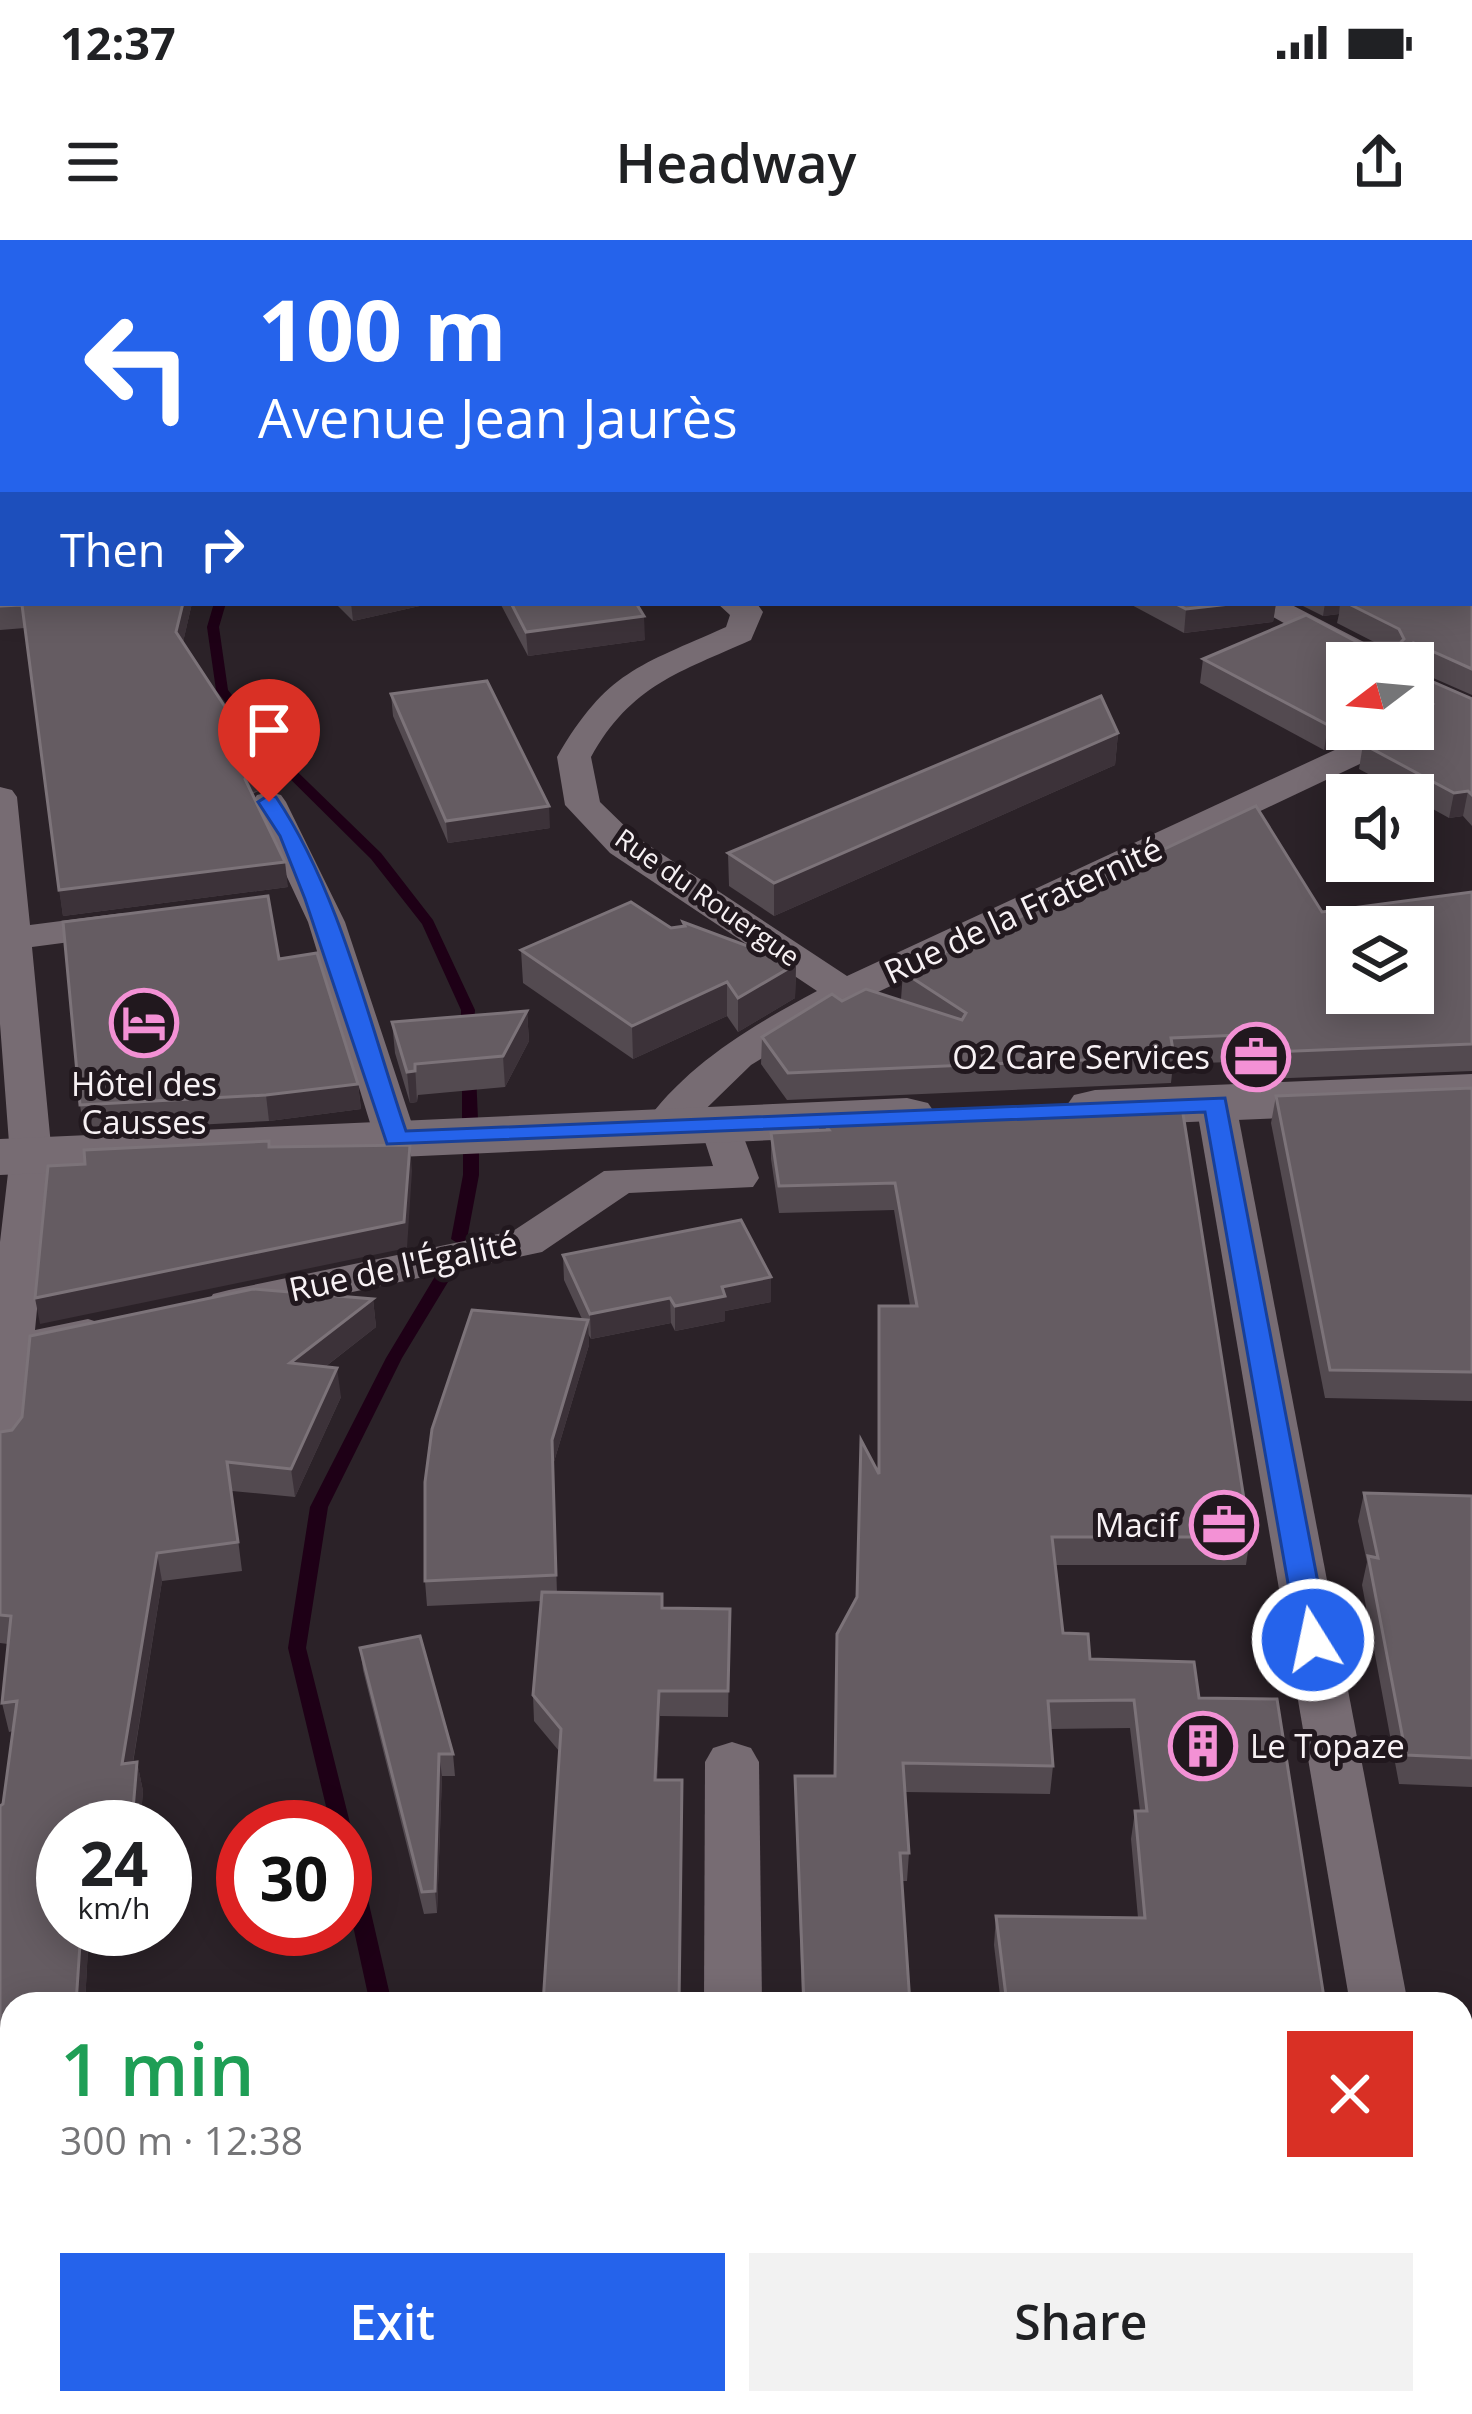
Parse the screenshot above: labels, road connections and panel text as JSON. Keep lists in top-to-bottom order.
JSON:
{
  "streets": {
    "street": ["Rue du Rouergue", "Rue de la Fraternité", "Rue de l'Égalité"]
  },
  "crossings": [
    ["Rue du Rouergue", "Rue de la Fraternité"],
    ["Rue de la Fraternité", "Rue de l'Égalité"]
  ],
  "places": {
    "hotel": ["Hôtel des Causses"],
    "office": ["O2 Care Services", "Macif"],
    "building": ["Le Topaze"]
  },
  "north": "left",
  "page": {
    "status": "12:37",
    "header": "Headway",
    "turn": ["100 m", "Avenue Jean Jaurès"],
    "then": "Then",
    "speed": "24 km/h",
    "limit": "30",
    "heading": ["1 min", "300 m · 12:38"],
    "buttons": ["Exit", "Share"]
  }
}
